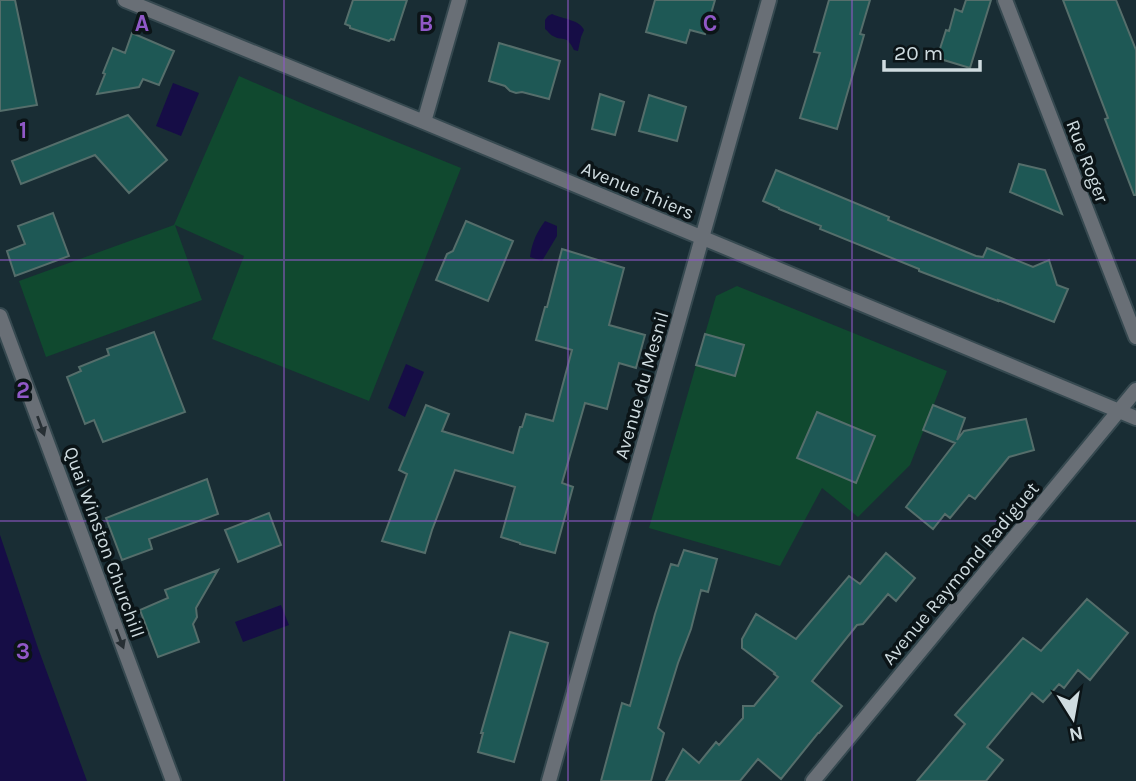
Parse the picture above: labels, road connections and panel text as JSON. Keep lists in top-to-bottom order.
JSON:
{
  "streets": {
    "street": [
      "Rue Roger",
      "Avenue Thiers",
      "Avenue du Mesnil",
      "Quai Winston Churchill",
      "Avenue Raymond Radiguet"
    ]
  },
  "crossings": [
    ["Avenue Thiers", "Avenue du Mesnil"],
    ["Avenue Thiers", "Avenue Raymond Radiguet"]
  ],
  "one_way": ["Quai Winston Churchill"],
  "scale_bar": "20 m",
  "north": "bottom",
  "grid": {
    "columns": ["A", "B", "C"],
    "rows": ["1", "2", "3"]
  }
}
